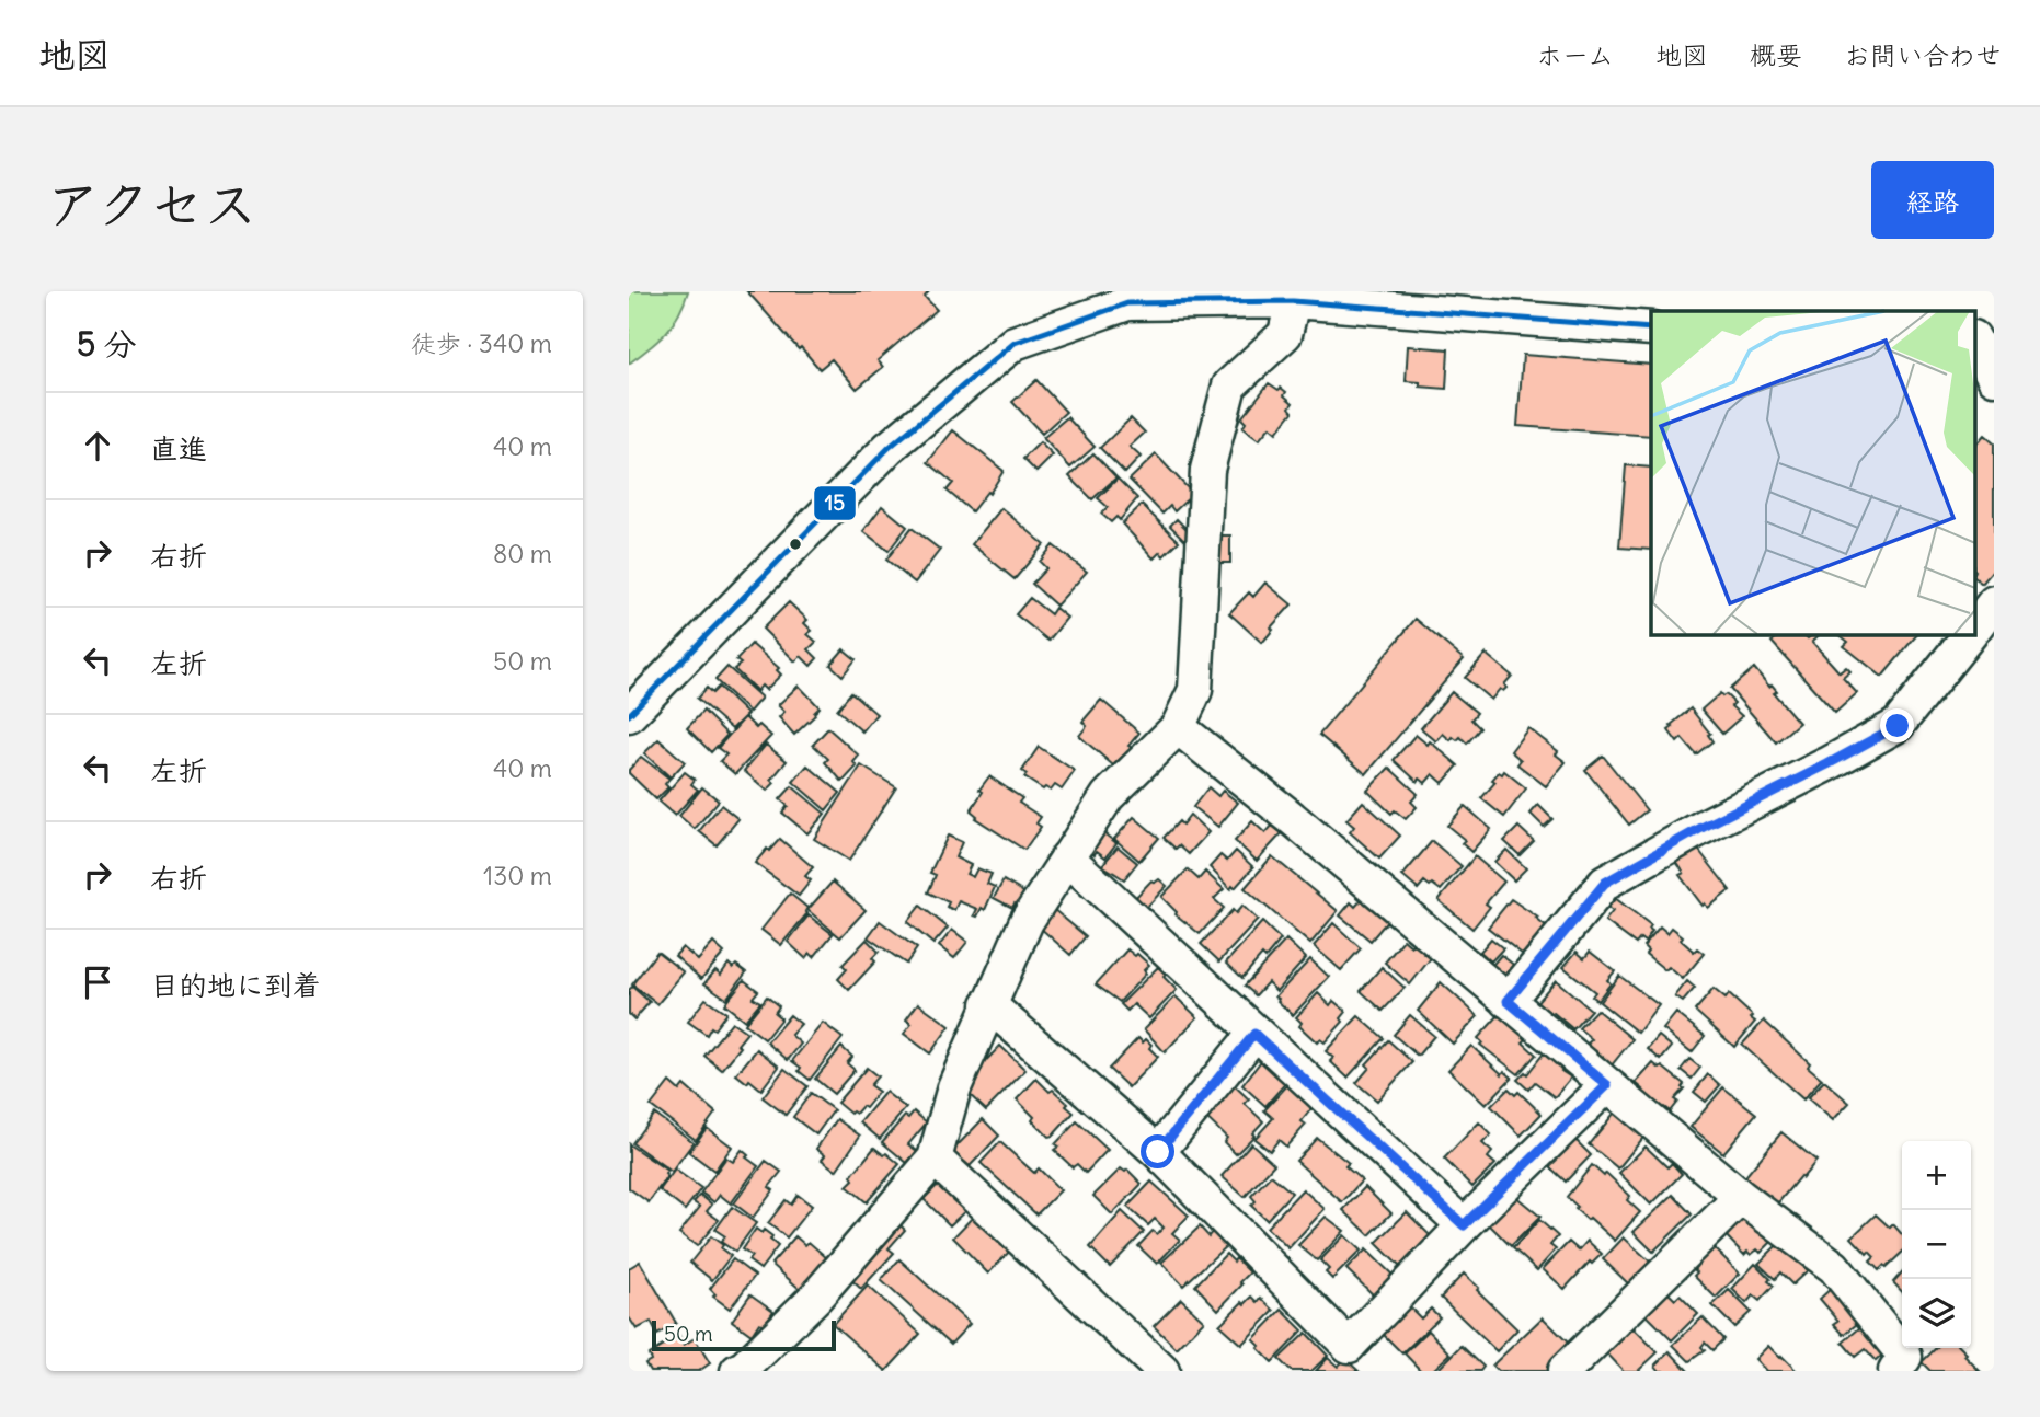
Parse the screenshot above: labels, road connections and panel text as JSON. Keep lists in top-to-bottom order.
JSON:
{
  "lines": ["transit line 15"],
  "scale_bar": "50 m",
  "page": {
    "header": "地図",
    "nav": [
      "ホーム",
      "地図",
      "概要",
      "お問い合わせ"
    ],
    "title": "アクセス",
    "buttons": "経路",
    "heading": ["5 分", "徒歩 · 340 m"],
    "list": [
      ["直進", "40 m"],
      ["右折", "80 m"],
      ["左折", "50 m"],
      ["左折", "40 m"],
      ["右折", "130 m"],
      "目的地に到着"
    ],
    "map_buttons": ["+", "−"],
    "scale": "50 m"
  }
}
